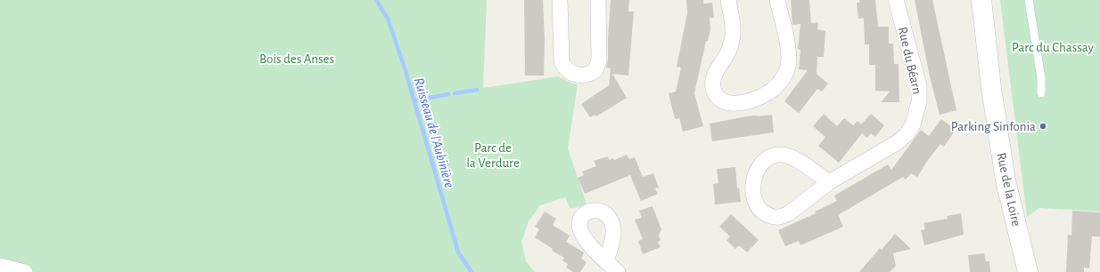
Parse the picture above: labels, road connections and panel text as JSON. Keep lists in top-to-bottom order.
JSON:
{
  "streets": {
    "street": ["Rue du Béarn", "Rue de la Loire"]
  },
  "water": ["Ruisseau de l'Aubinière"],
  "parks": ["Parc du Chassay", "Bois des Anses", "Parc de la Verdure"],
  "places": ["Parking Sinfonia"]
}
